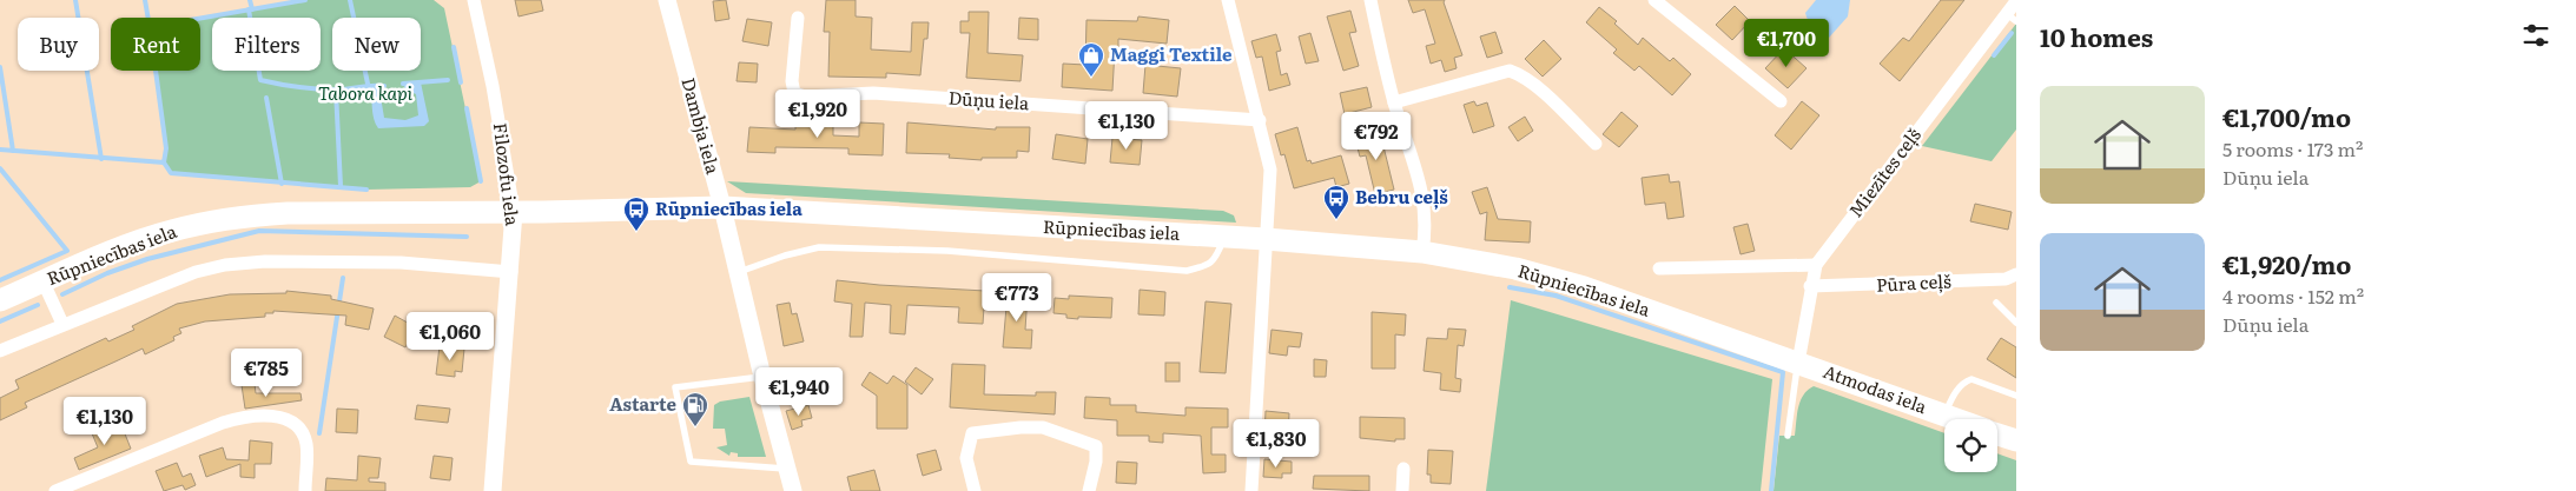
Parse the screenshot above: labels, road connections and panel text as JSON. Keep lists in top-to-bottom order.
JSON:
{
  "streets": {
    "main road": ["Rūpniecības iela", "Atmodas iela"],
    "street": [
      "Dūņu iela",
      "Dambja iela",
      "Miezītes ceļš",
      "Filozofu iela",
      "Pūra ceļš"
    ]
  },
  "crossings": [
    ["Dambja iela", "Rūpniecības iela"],
    ["Miezītes ceļš", "Rūpniecības iela"],
    ["Miezītes ceļš", "Pūra ceļš"],
    ["Miezītes ceļš", "Atmodas iela"],
    ["Filozofu iela", "Rūpniecības iela"],
    ["Rūpniecības iela", "Atmodas iela"]
  ],
  "parks": ["Tabora kapi"],
  "places": {
    "shop": ["Maggi Textile"],
    "bus stop": ["Bebru ceļš", "Rūpniecības iela"],
    "fuel station": ["Astarte"]
  },
  "page": {
    "heading": "10 homes",
    "chip": [
      "Buy",
      "Rent",
      "Filters",
      "New"
    ],
    "price": [
      "€1,700",
      "€1,920",
      "€1,130",
      "€792",
      "€773",
      "€1,060",
      "€785",
      "€1,940",
      "€1,130",
      "€1,830"
    ],
    "list": [
      {
        "name": "€1,700/mo",
        "note": "5 rooms · 173 m² · Dūņu iela"
      },
      {
        "name": "€1,920/mo",
        "note": "4 rooms · 152 m² · Dūņu iela"
      }
    ]
  }
}
